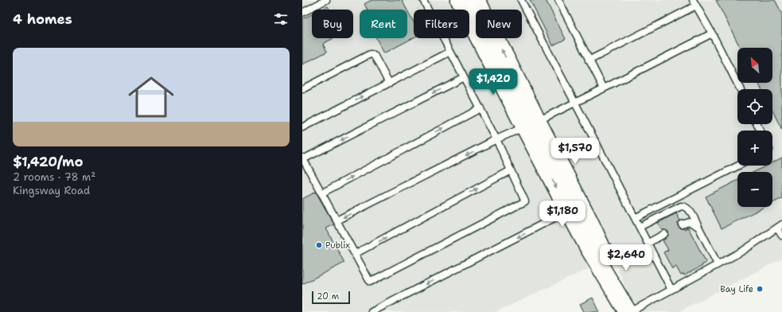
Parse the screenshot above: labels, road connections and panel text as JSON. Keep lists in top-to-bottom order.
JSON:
{
  "places": ["Publix", "Bay Life"],
  "scale_bar": "20 m",
  "north": "top left",
  "page": {
    "heading": "4 homes",
    "chip": [
      "Buy",
      "Rent",
      "Filters",
      "New"
    ],
    "list": [
      {
        "name": "$1,420/mo",
        "note": "2 rooms · 78 m² · Kingsway Road"
      }
    ],
    "map_buttons": ["+", "−"],
    "price": [
      "$1,420",
      "$1,570",
      "$1,180",
      "$2,640"
    ],
    "scale": "20 m"
  }
}
